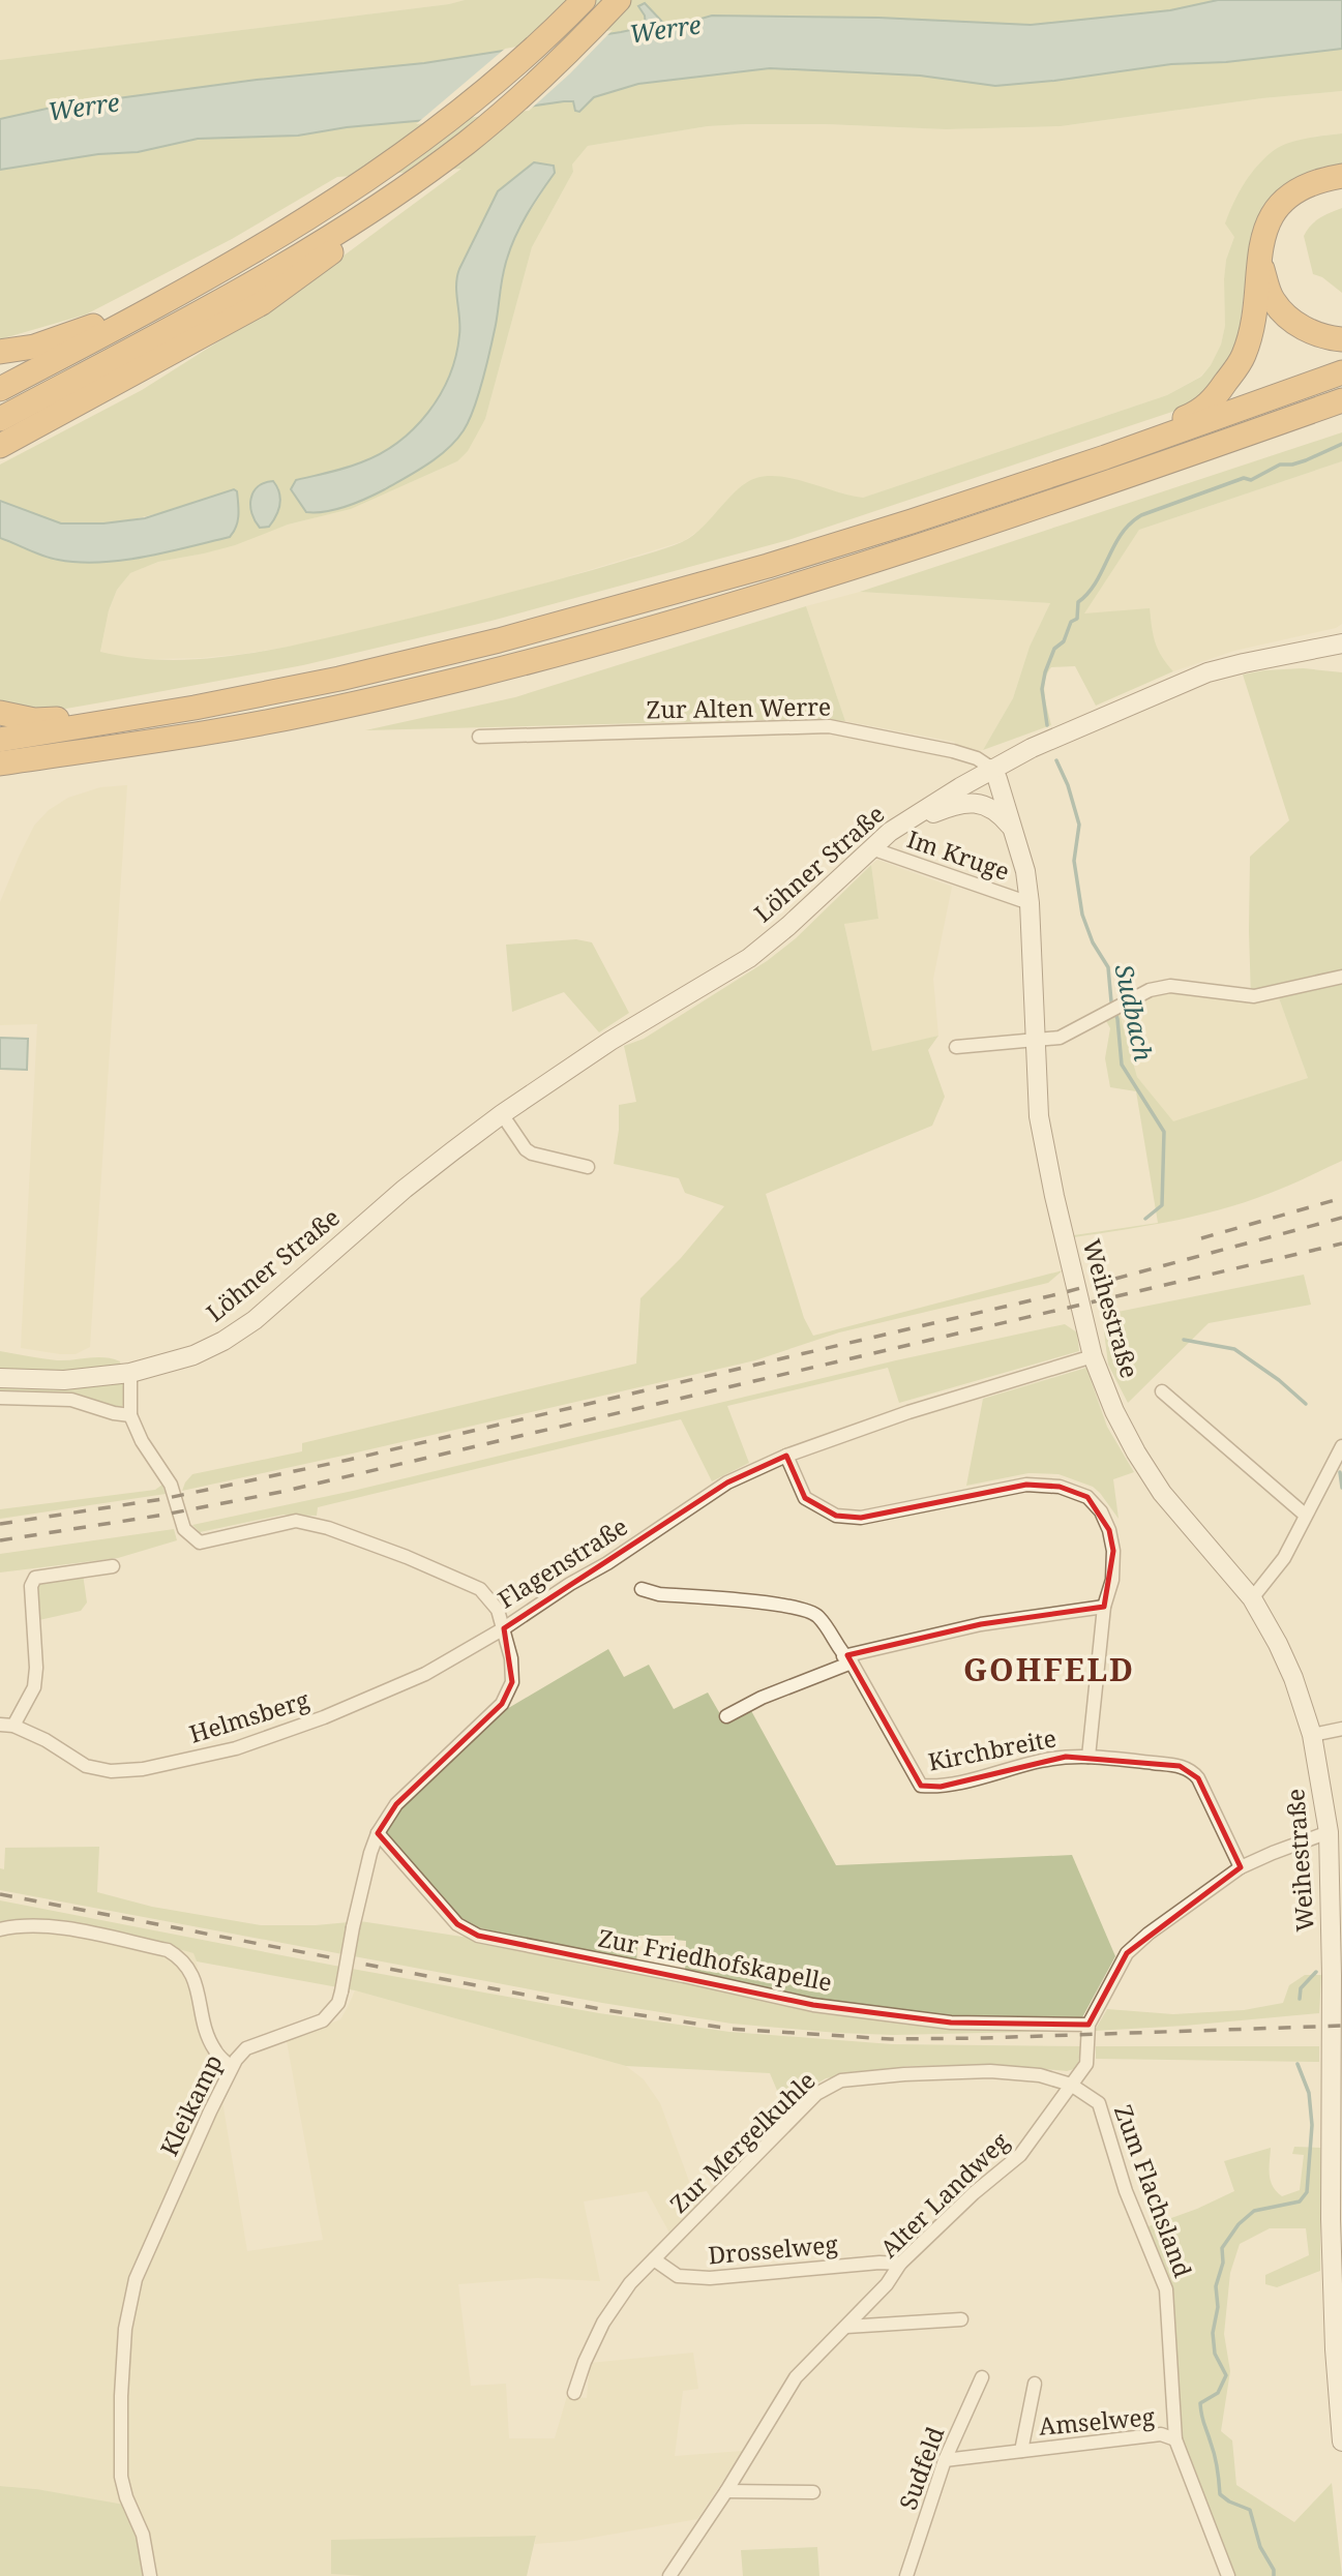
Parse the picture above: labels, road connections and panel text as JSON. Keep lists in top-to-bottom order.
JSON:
{
  "streets": {
    "main road": ["Löhner Straße", "Weihestraße"],
    "street": [
      "Zur Alten Werre",
      "Im Kruge",
      "Flagenstraße",
      "Helmsberg",
      "Kirchbreite",
      "Zur Friedhofskapelle",
      "Kleikamp",
      "Zur Mergelkuhle",
      "Zum Flachsland",
      "Alter Landweg",
      "Drosselweg",
      "Amselweg",
      "Sudfeld"
    ]
  },
  "crossings": [
    ["Zur Alten Werre", "Löhner Straße"],
    ["Zur Alten Werre", "Weihestraße"],
    ["Im Kruge", "Löhner Straße"],
    ["Im Kruge", "Weihestraße"],
    ["Löhner Straße", "Weihestraße"],
    ["Löhner Straße", "Flagenstraße"],
    ["Weihestraße", "Flagenstraße"],
    ["Weihestraße", "Alter Landweg"],
    ["Flagenstraße", "Helmsberg"],
    ["Flagenstraße", "Kleikamp"],
    ["Helmsberg", "Kleikamp"],
    ["Kirchbreite", "Alter Landweg"],
    ["Zur Friedhofskapelle", "Kleikamp"],
    ["Zur Friedhofskapelle", "Alter Landweg"],
    ["Zur Mergelkuhle", "Zum Flachsland"],
    ["Zur Mergelkuhle", "Alter Landweg"],
    ["Zur Mergelkuhle", "Drosselweg"],
    ["Zum Flachsland", "Alter Landweg"],
    ["Zum Flachsland", "Amselweg"],
    ["Alter Landweg", "Drosselweg"],
    ["Amselweg", "Sudfeld"]
  ],
  "districts": ["GOHFELD"],
  "water": ["Werre", "Sudbach"]
}
